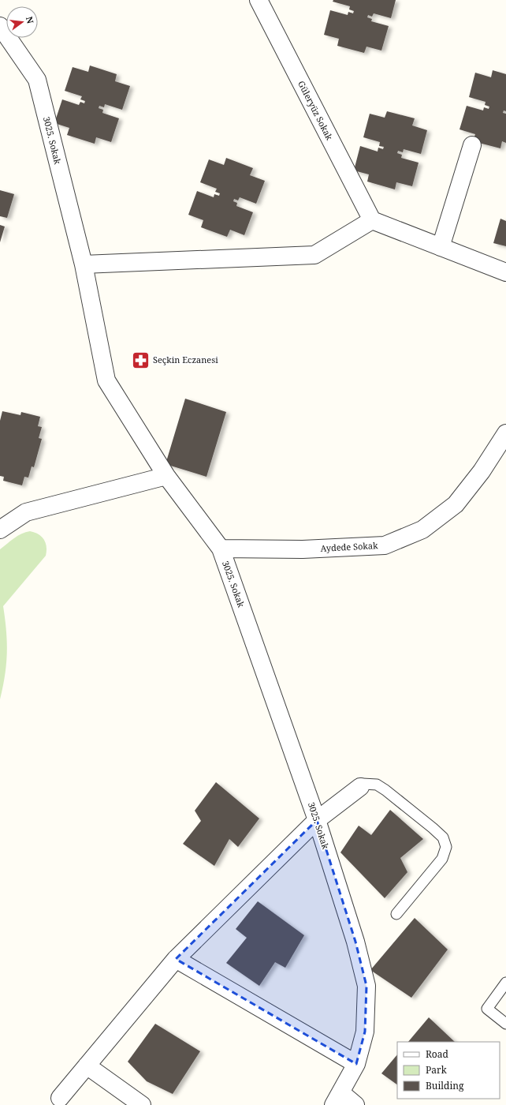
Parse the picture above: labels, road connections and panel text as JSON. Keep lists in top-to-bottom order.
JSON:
{
  "streets": {
    "street": ["Güleryüz Sokak", "3025. Sokak", "Aydede Sokak"]
  },
  "crossings": [
    ["3025. Sokak", "Aydede Sokak"]
  ],
  "places": {
    "pharmacy": ["Seçkin Eczanesi"]
  },
  "legend": ["Road", "Park", "Building"],
  "north": "right"
}
